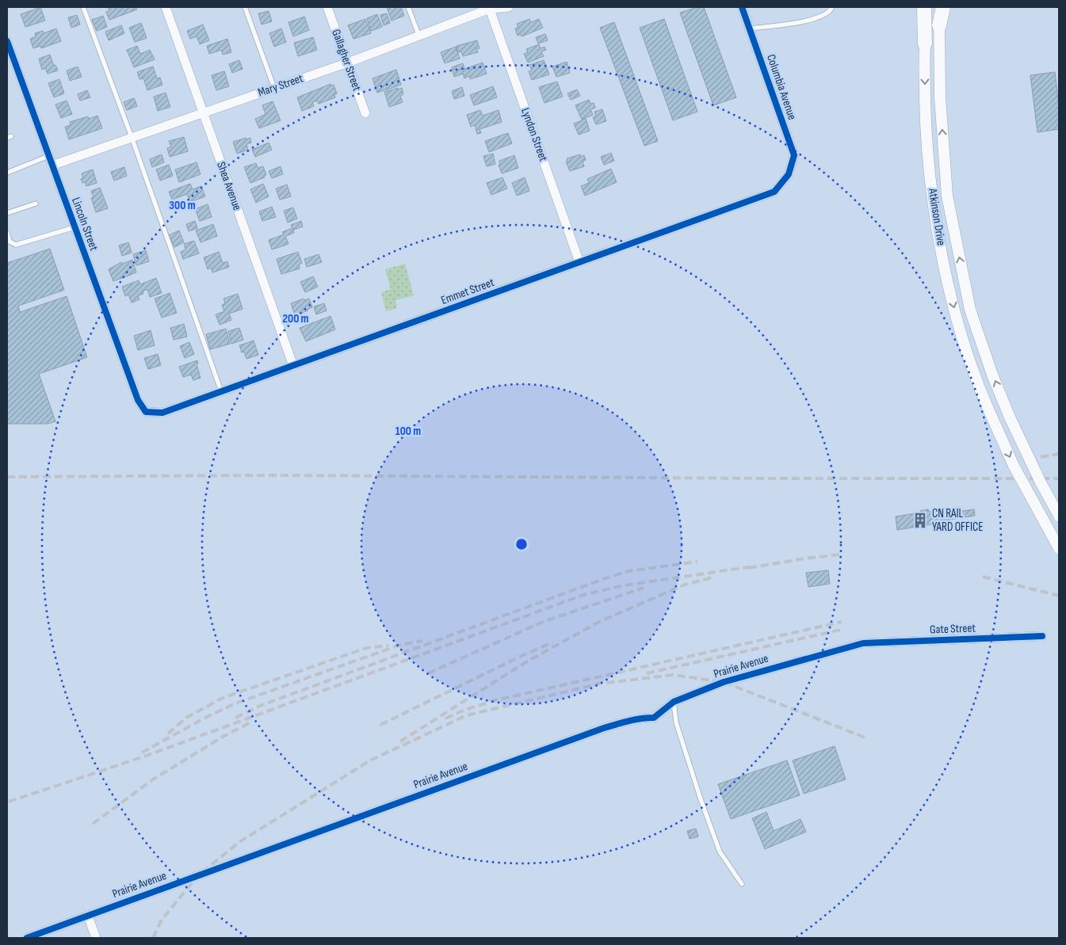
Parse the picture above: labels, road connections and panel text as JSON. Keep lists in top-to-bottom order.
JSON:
{
  "streets": {
    "street": [
      "Gallagher Street",
      "Mary Street",
      "Columbia Avenue",
      "Lyndon Street",
      "Shea Avenue",
      "Atkinson Drive",
      "Lincoln Street",
      "Emmet Street",
      "Gate Street",
      "Prairie Avenue"
    ]
  },
  "crossings": [
    ["Gallagher Street", "Mary Street"],
    ["Mary Street", "Lyndon Street"],
    ["Mary Street", "Shea Avenue"],
    ["Mary Street", "Lincoln Street"],
    ["Columbia Avenue", "Emmet Street"],
    ["Lyndon Street", "Emmet Street"],
    ["Shea Avenue", "Emmet Street"],
    ["Lincoln Street", "Emmet Street"],
    ["Gate Street", "Prairie Avenue"]
  ],
  "places": {
    "building": ["CN RAIL YARD OFFICE"]
  },
  "rings": ["300 m", "200 m", "100 m"]
}
